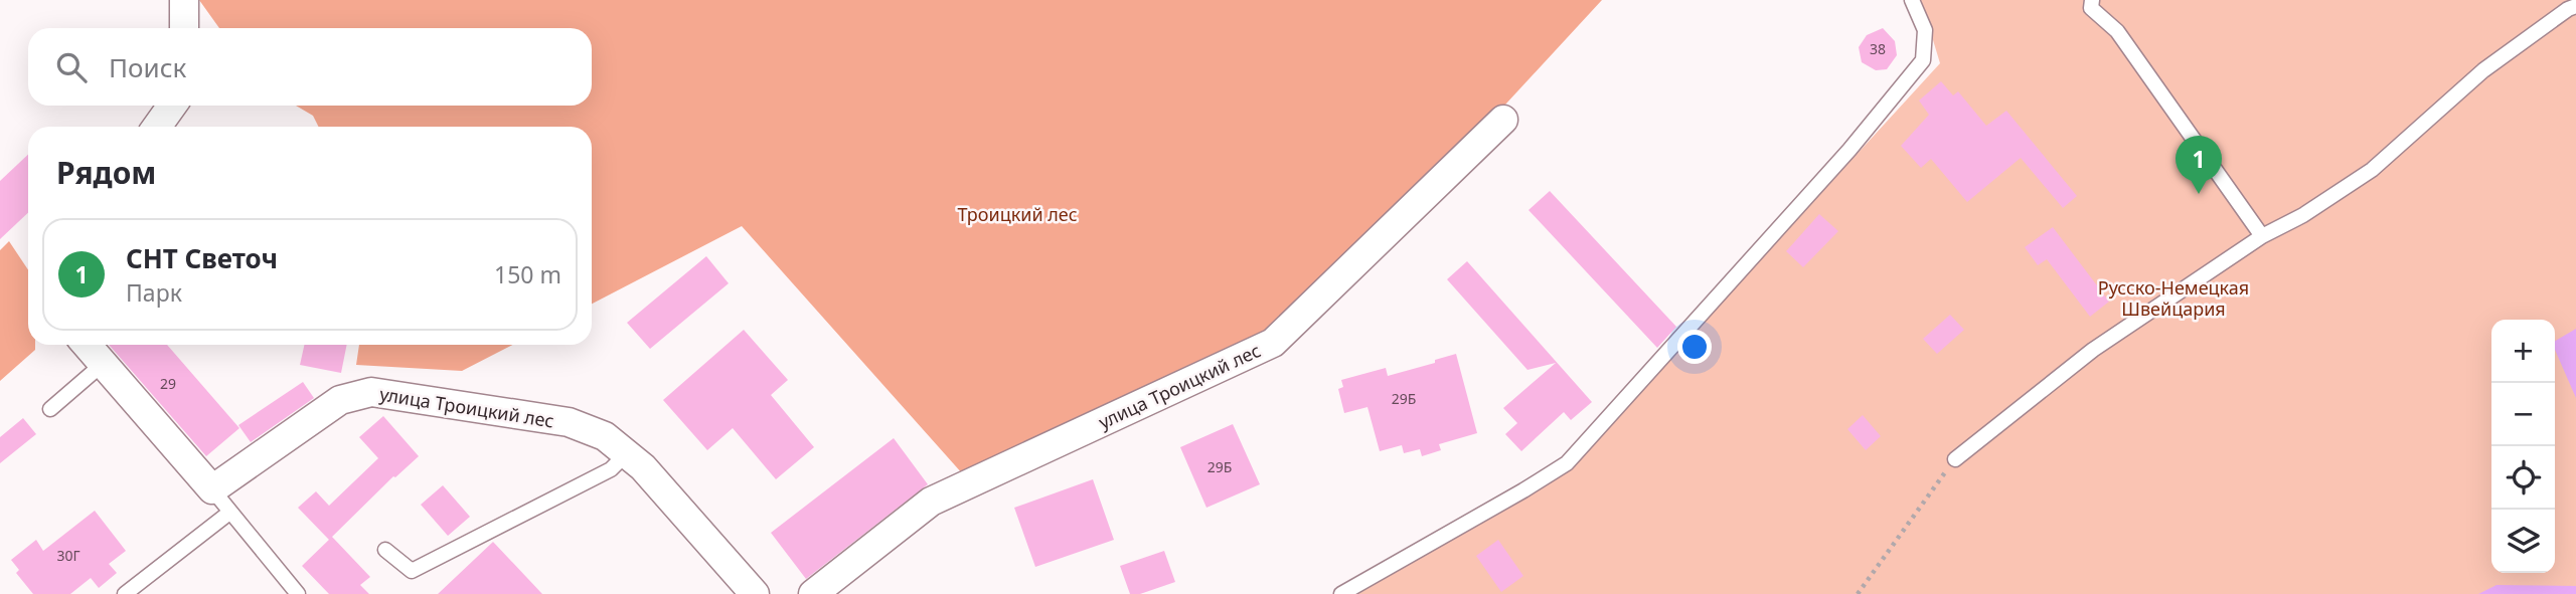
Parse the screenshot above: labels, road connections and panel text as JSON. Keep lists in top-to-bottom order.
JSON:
{
  "streets": {
    "street": ["улица Троицкий лес"]
  },
  "parks": ["Троицкий лес", "Русско-Немецкая Швейцария"],
  "house_numbers": [
    "38",
    "29",
    "29Б",
    "29Б",
    "30Г"
  ],
  "page": {
    "search": "Поиск",
    "heading": "Рядом",
    "pins": "1",
    "list": [
      {
        "mark": "1",
        "name": "СНТ Светоч",
        "note": "Парк",
        "value": "150 m"
      }
    ],
    "map_buttons": ["+", "−"]
  }
}
